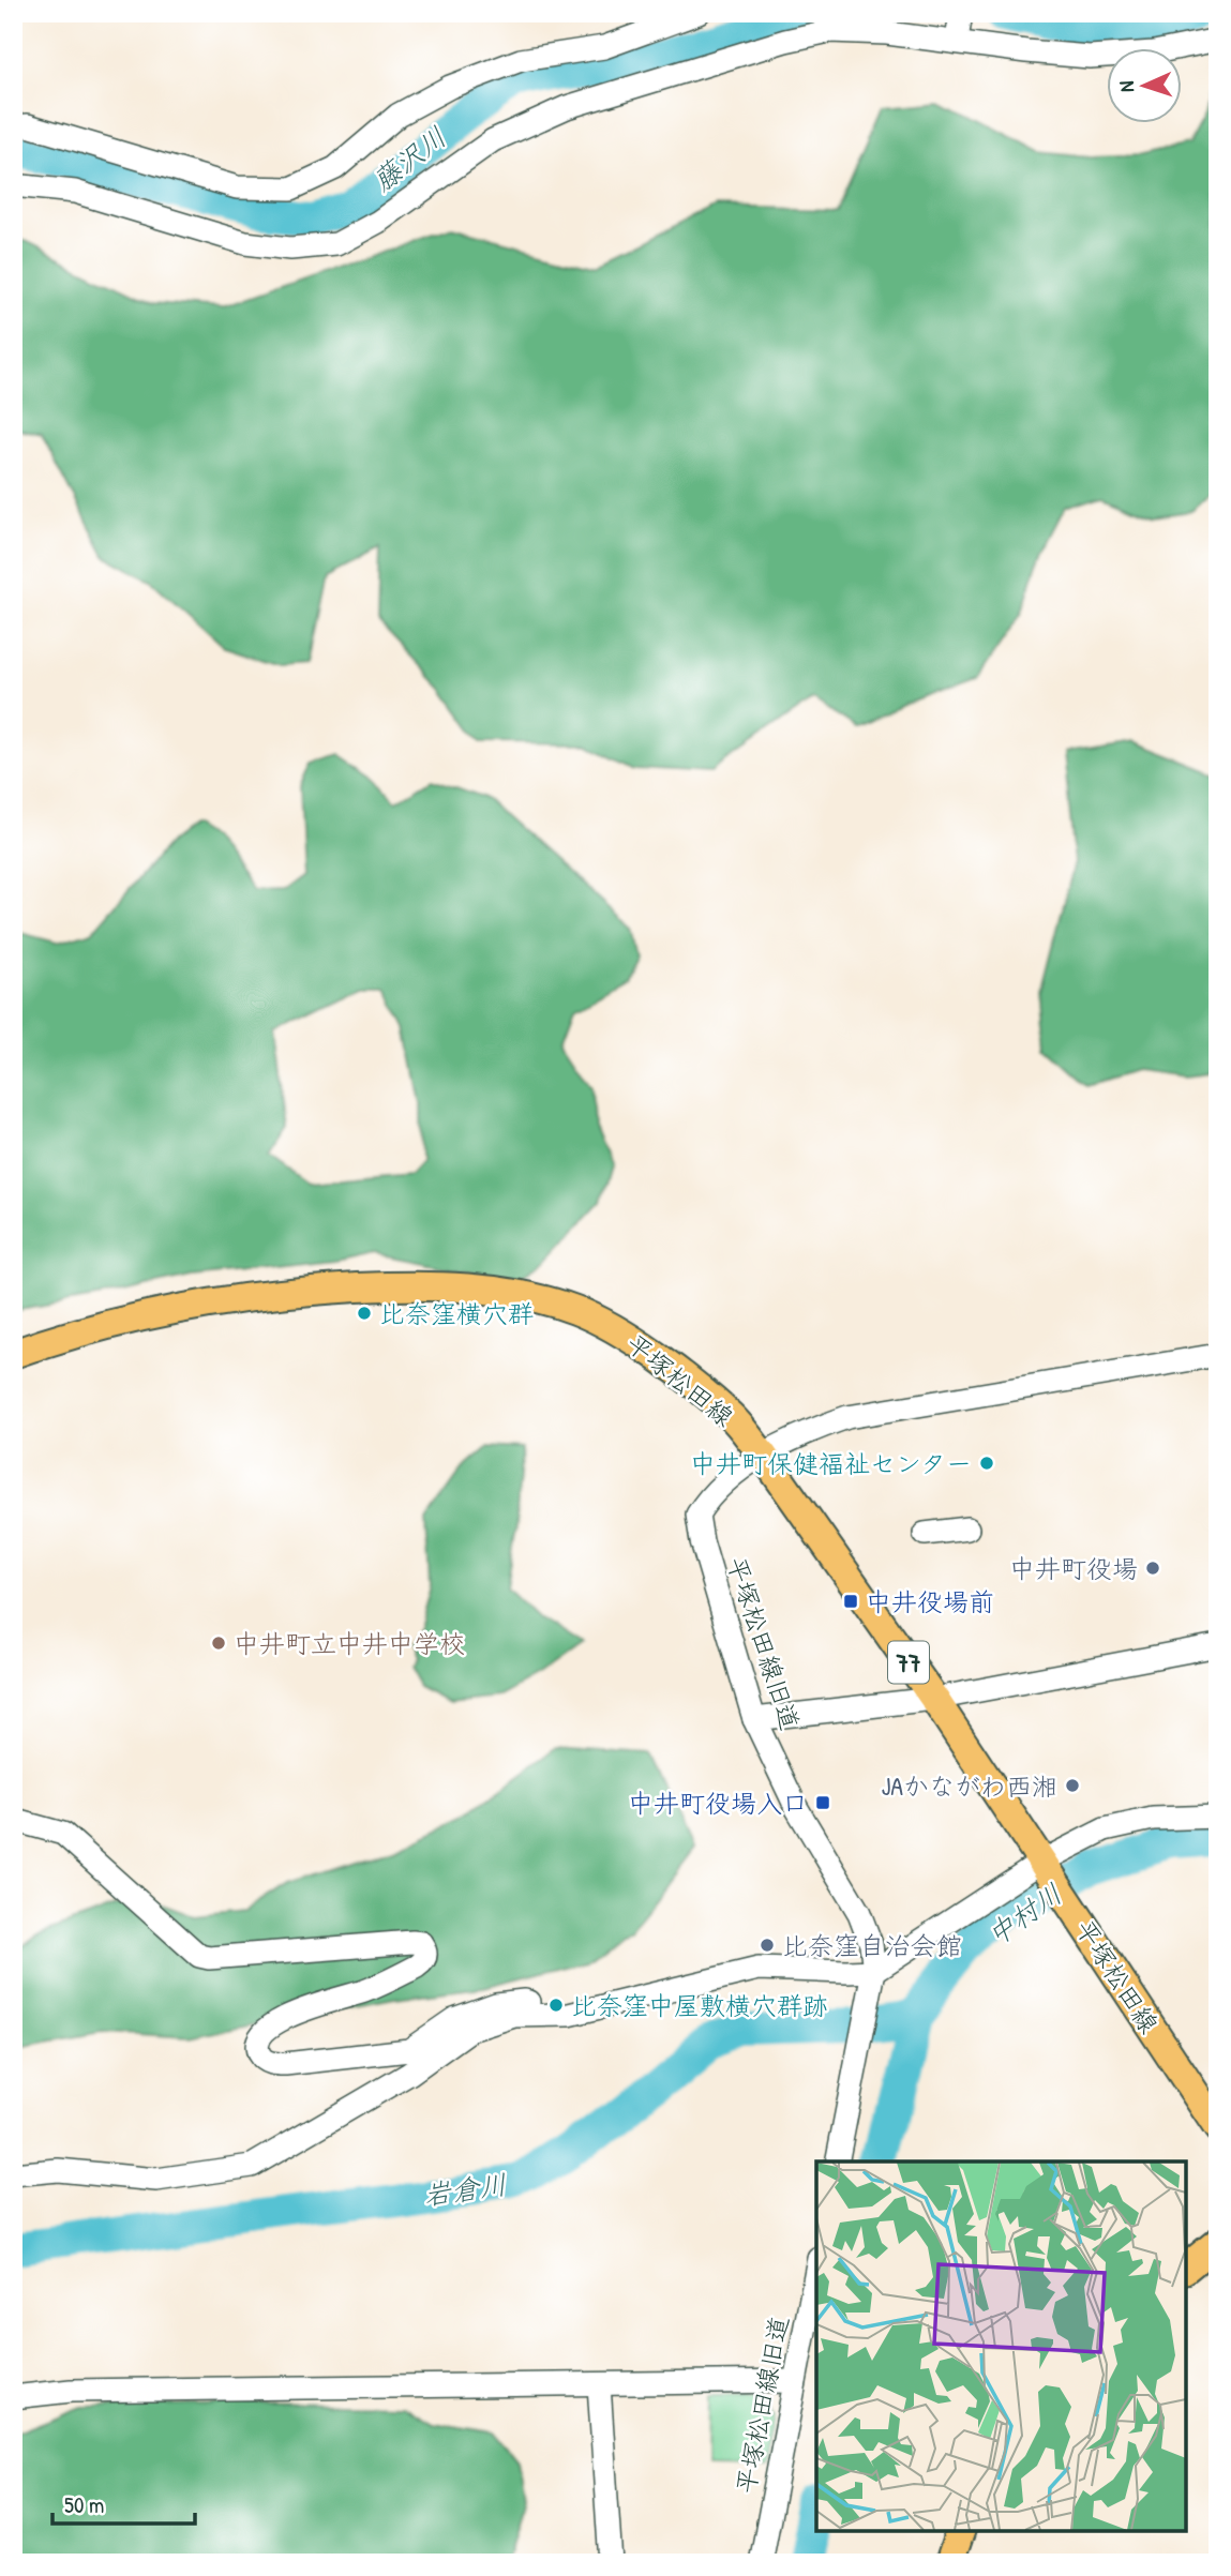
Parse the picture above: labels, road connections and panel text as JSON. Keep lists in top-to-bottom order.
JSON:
{
  "streets": {
    "main road": ["平塚松田線", "77"],
    "street": ["平塚松田線旧道"]
  },
  "crossings": [
    ["平塚松田線", "平塚松田線旧道"]
  ],
  "water": ["藤沢川", "中村川", "岩倉川"],
  "places": {
    "other": [
      "比奈窪横穴群",
      "中井町保健福祉センター",
      "中井町役場",
      "中井町立中井中学校",
      "JAかながわ西湘",
      "比奈窪自治会館",
      "比奈窪中屋敷横穴群跡"
    ],
    "transit": ["中井役場前", "中井町役場入口"]
  },
  "scale_bar": "50 m",
  "north": "left"
}
